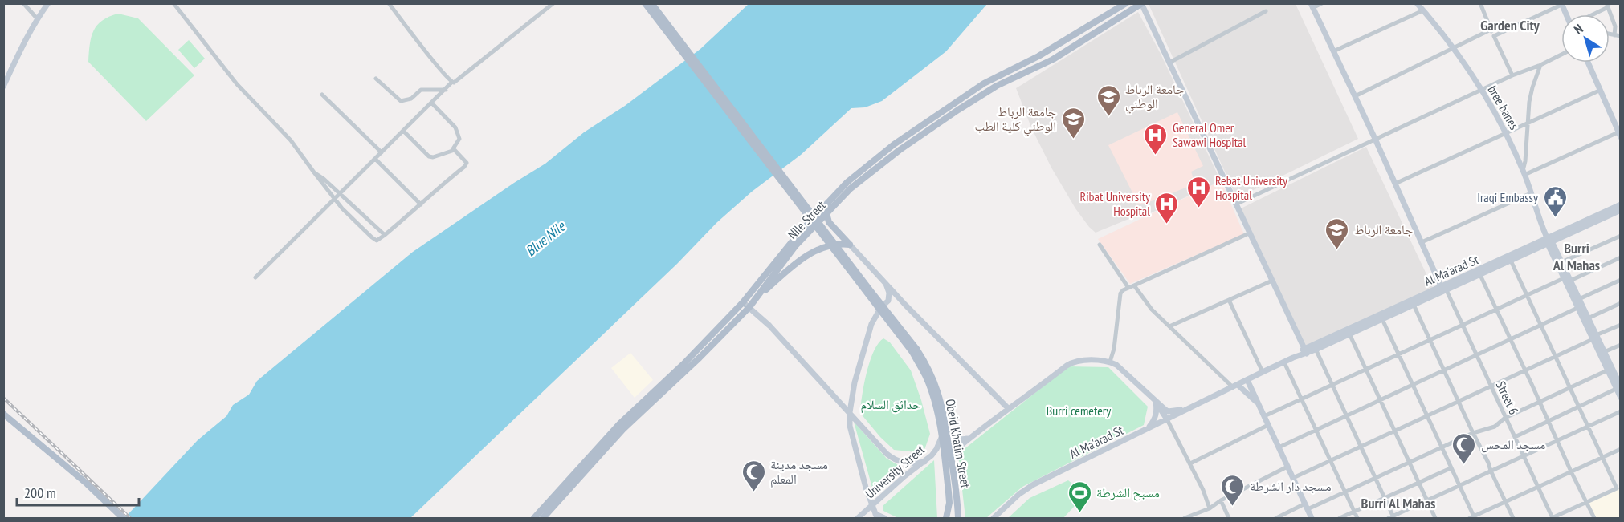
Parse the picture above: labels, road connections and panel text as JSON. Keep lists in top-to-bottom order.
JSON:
{
  "streets": {
    "main road": ["Nile Street", "Obeid Khatim Street"],
    "street": [
      "bree banes",
      "Al Ma'arad St",
      "Street 6",
      "University Street"
    ]
  },
  "crossings": [
    ["bree banes", "Al Ma'arad St"],
    ["Al Ma'arad St", "Street 6"],
    ["Obeid Khatim Street", "University Street"]
  ],
  "districts": ["Garden City", "Burri Al Mahas", "Burri Al Mahas"],
  "water": ["Blue Nile"],
  "parks": ["حدائق السلام", "Burri cemetery"],
  "places": {
    "school or university": ["جامعة الرباط الوطني", "جامعة الرباط الوطني كلية الطب", "جامعة الرباط"],
    "hospital": ["General Omer Sawawi Hospital", "Rebat University Hospital", "Ribat University Hospital"],
    "public building": ["Iraqi Embassy"],
    "mosque": ["مسجد المحس", "مسجد مدينة المعلم", "مسجد دار الشرطة"],
    "sports": ["مسبح الشرطة"]
  },
  "scale_bar": "200 m",
  "north": "top left"
}
